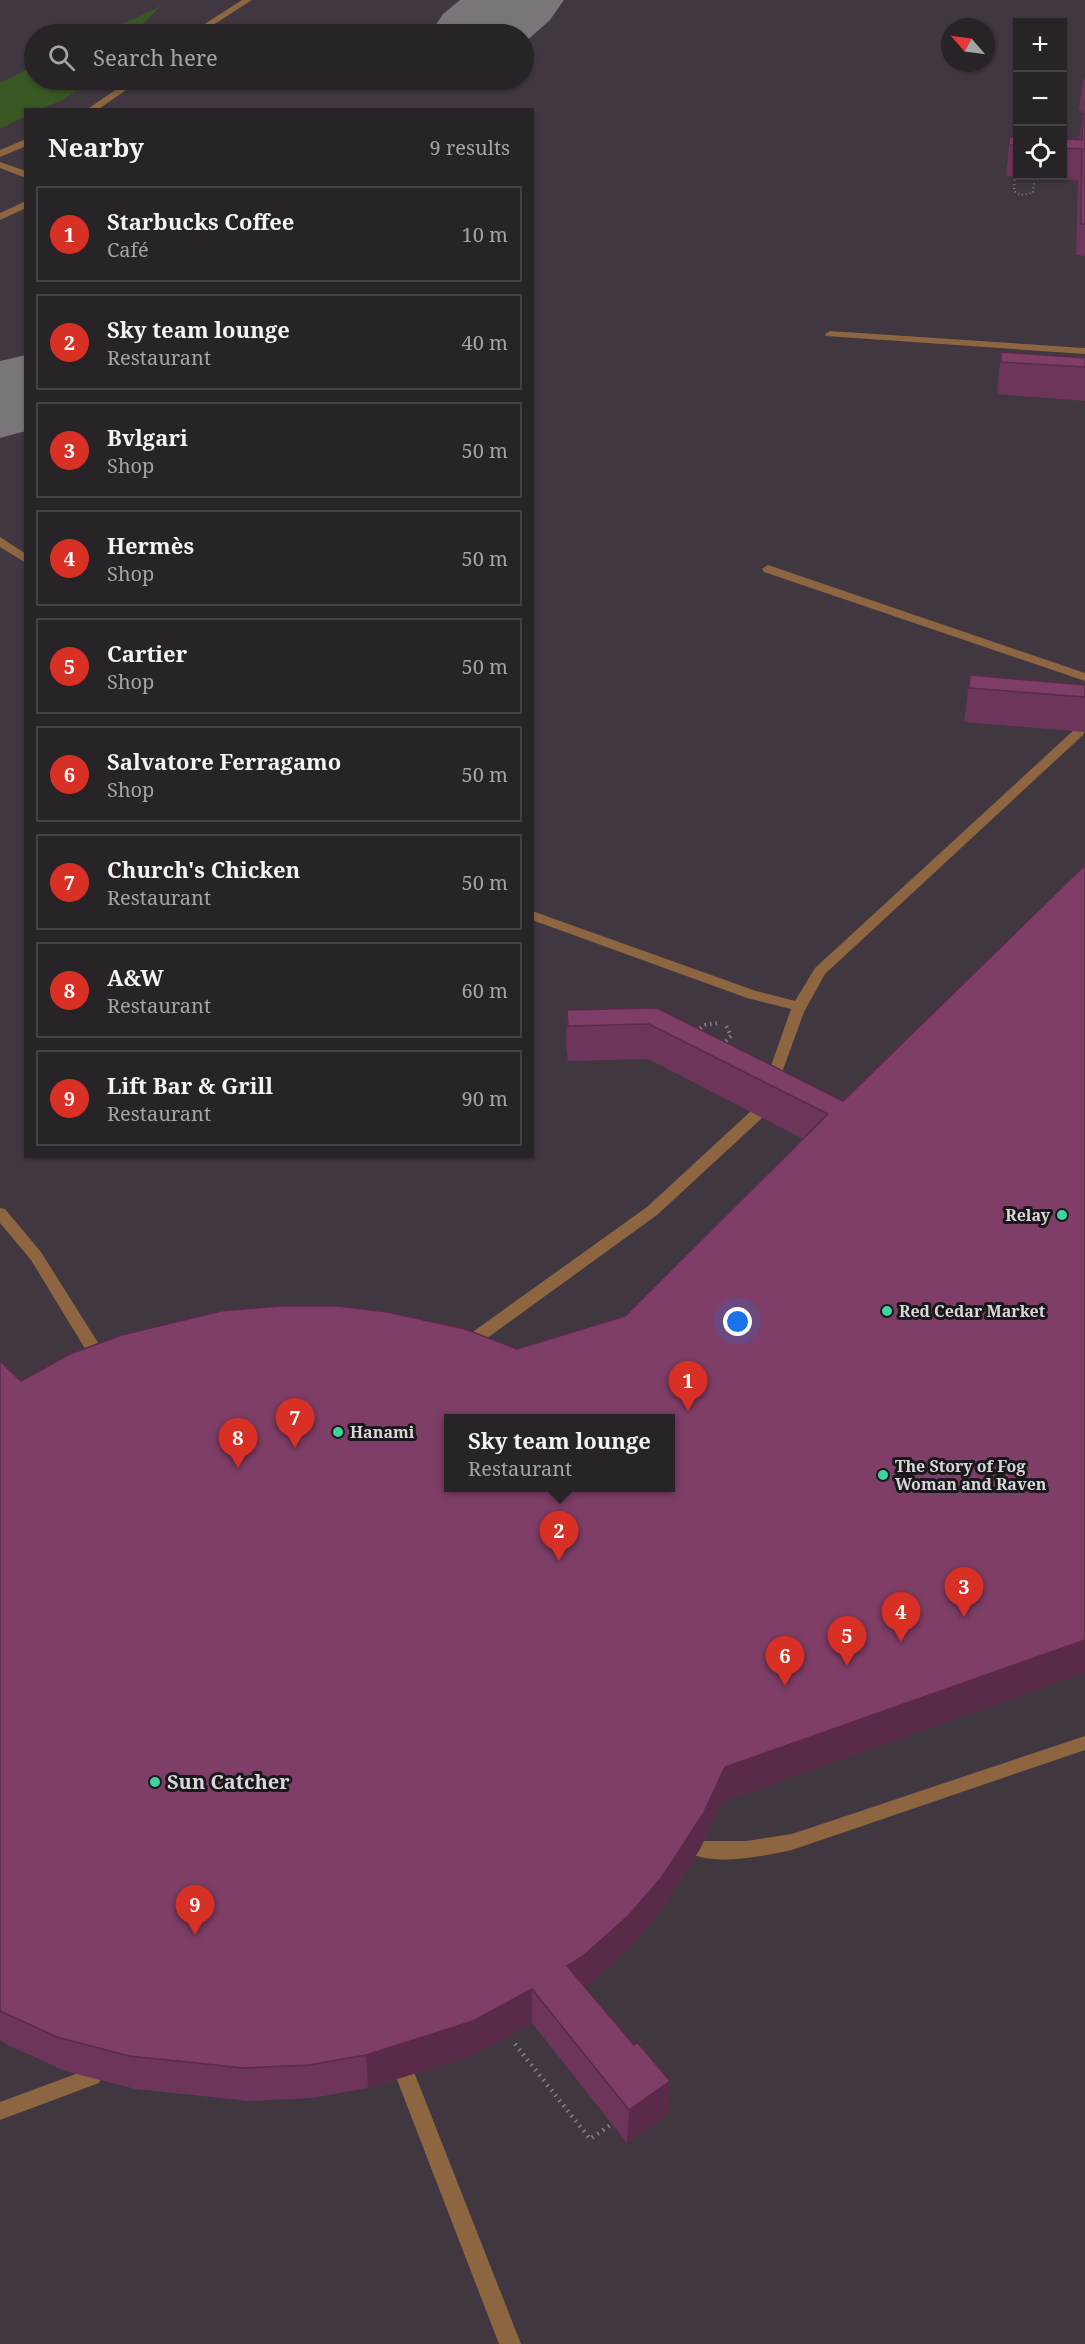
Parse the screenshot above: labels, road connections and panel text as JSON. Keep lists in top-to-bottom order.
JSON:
{
  "places": [
    "Relay",
    "Red Cedar Market",
    "Hanami",
    "The Story of Fog Woman and Raven",
    "Sun Catcher"
  ],
  "north": "top left",
  "page": {
    "map_buttons": ["+", "−"],
    "search": "Search here",
    "heading": ["Nearby", "9 results"],
    "list": [
      {
        "mark": "1",
        "name": "Starbucks Coffee",
        "note": "Café",
        "value": "10 m"
      },
      {
        "mark": "2",
        "name": "Sky team lounge",
        "note": "Restaurant",
        "value": "40 m"
      },
      {
        "mark": "3",
        "name": "Bvlgari",
        "note": "Shop",
        "value": "50 m"
      },
      {
        "mark": "4",
        "name": "Hermès",
        "note": "Shop",
        "value": "50 m"
      },
      {
        "mark": "5",
        "name": "Cartier",
        "note": "Shop",
        "value": "50 m"
      },
      {
        "mark": "6",
        "name": "Salvatore Ferragamo",
        "note": "Shop",
        "value": "50 m"
      },
      {
        "mark": "7",
        "name": "Church's Chicken",
        "note": "Restaurant",
        "value": "50 m"
      },
      {
        "mark": "8",
        "name": "A&W",
        "note": "Restaurant",
        "value": "60 m"
      },
      {
        "mark": "9",
        "name": "Lift Bar & Grill",
        "note": "Restaurant",
        "value": "90 m"
      }
    ],
    "pins": [
      "1",
      "7",
      "8",
      "2",
      "3",
      "4",
      "5",
      "6",
      "9"
    ],
    "popup": ["Sky team lounge", "Restaurant"]
  }
}
